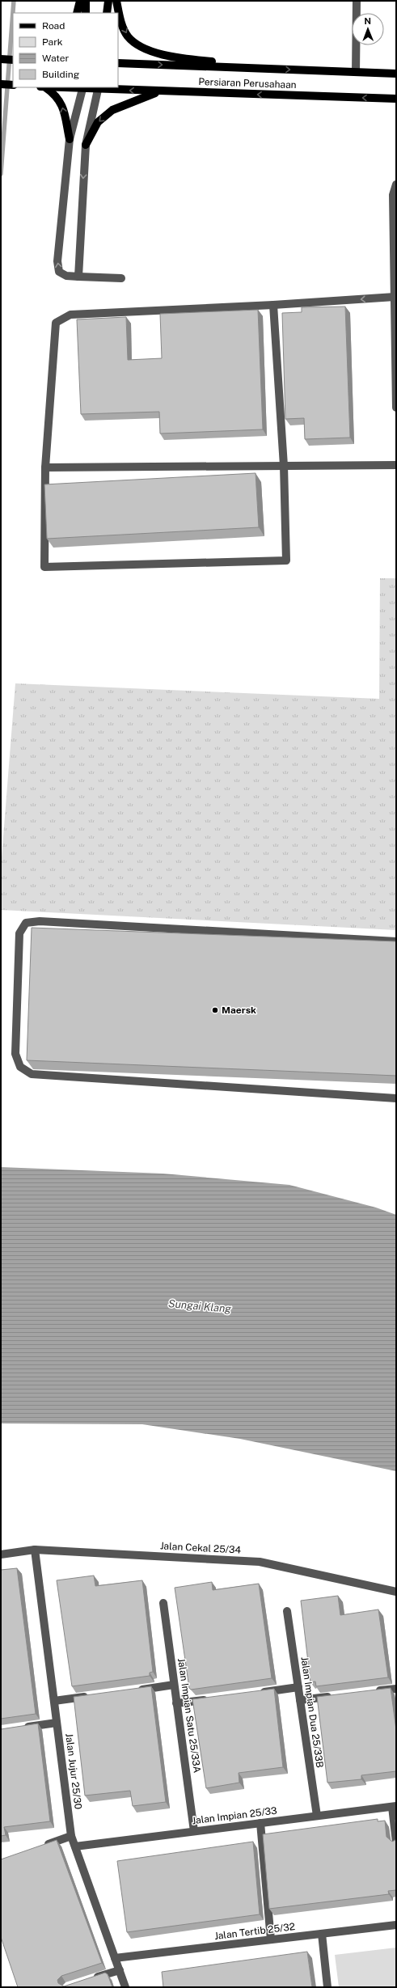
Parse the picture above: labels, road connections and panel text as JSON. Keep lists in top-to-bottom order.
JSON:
{
  "streets": {
    "main road": ["Persiaran Perusahaan"],
    "street": [
      "Jalan Cekal 25/34",
      "Jalan Impian Dua 25/33B",
      "Jalan Impian Satu 25/33A",
      "Jalan Jujur 25/30",
      "Jalan Impian 25/33",
      "Jalan Tertib 25/32"
    ]
  },
  "crossings": [
    ["Jalan Cekal 25/34", "Jalan Jujur 25/30"],
    ["Jalan Impian Dua 25/33B", "Jalan Impian 25/33"],
    ["Jalan Impian Satu 25/33A", "Jalan Impian 25/33"],
    ["Jalan Jujur 25/30", "Jalan Impian 25/33"],
    ["Jalan Jujur 25/30", "Jalan Tertib 25/32"]
  ],
  "water": ["Sungai Klang"],
  "places": ["Maersk"],
  "legend": [
    "Road",
    "Park",
    "Water",
    "Building"
  ],
  "north": "top"
}
